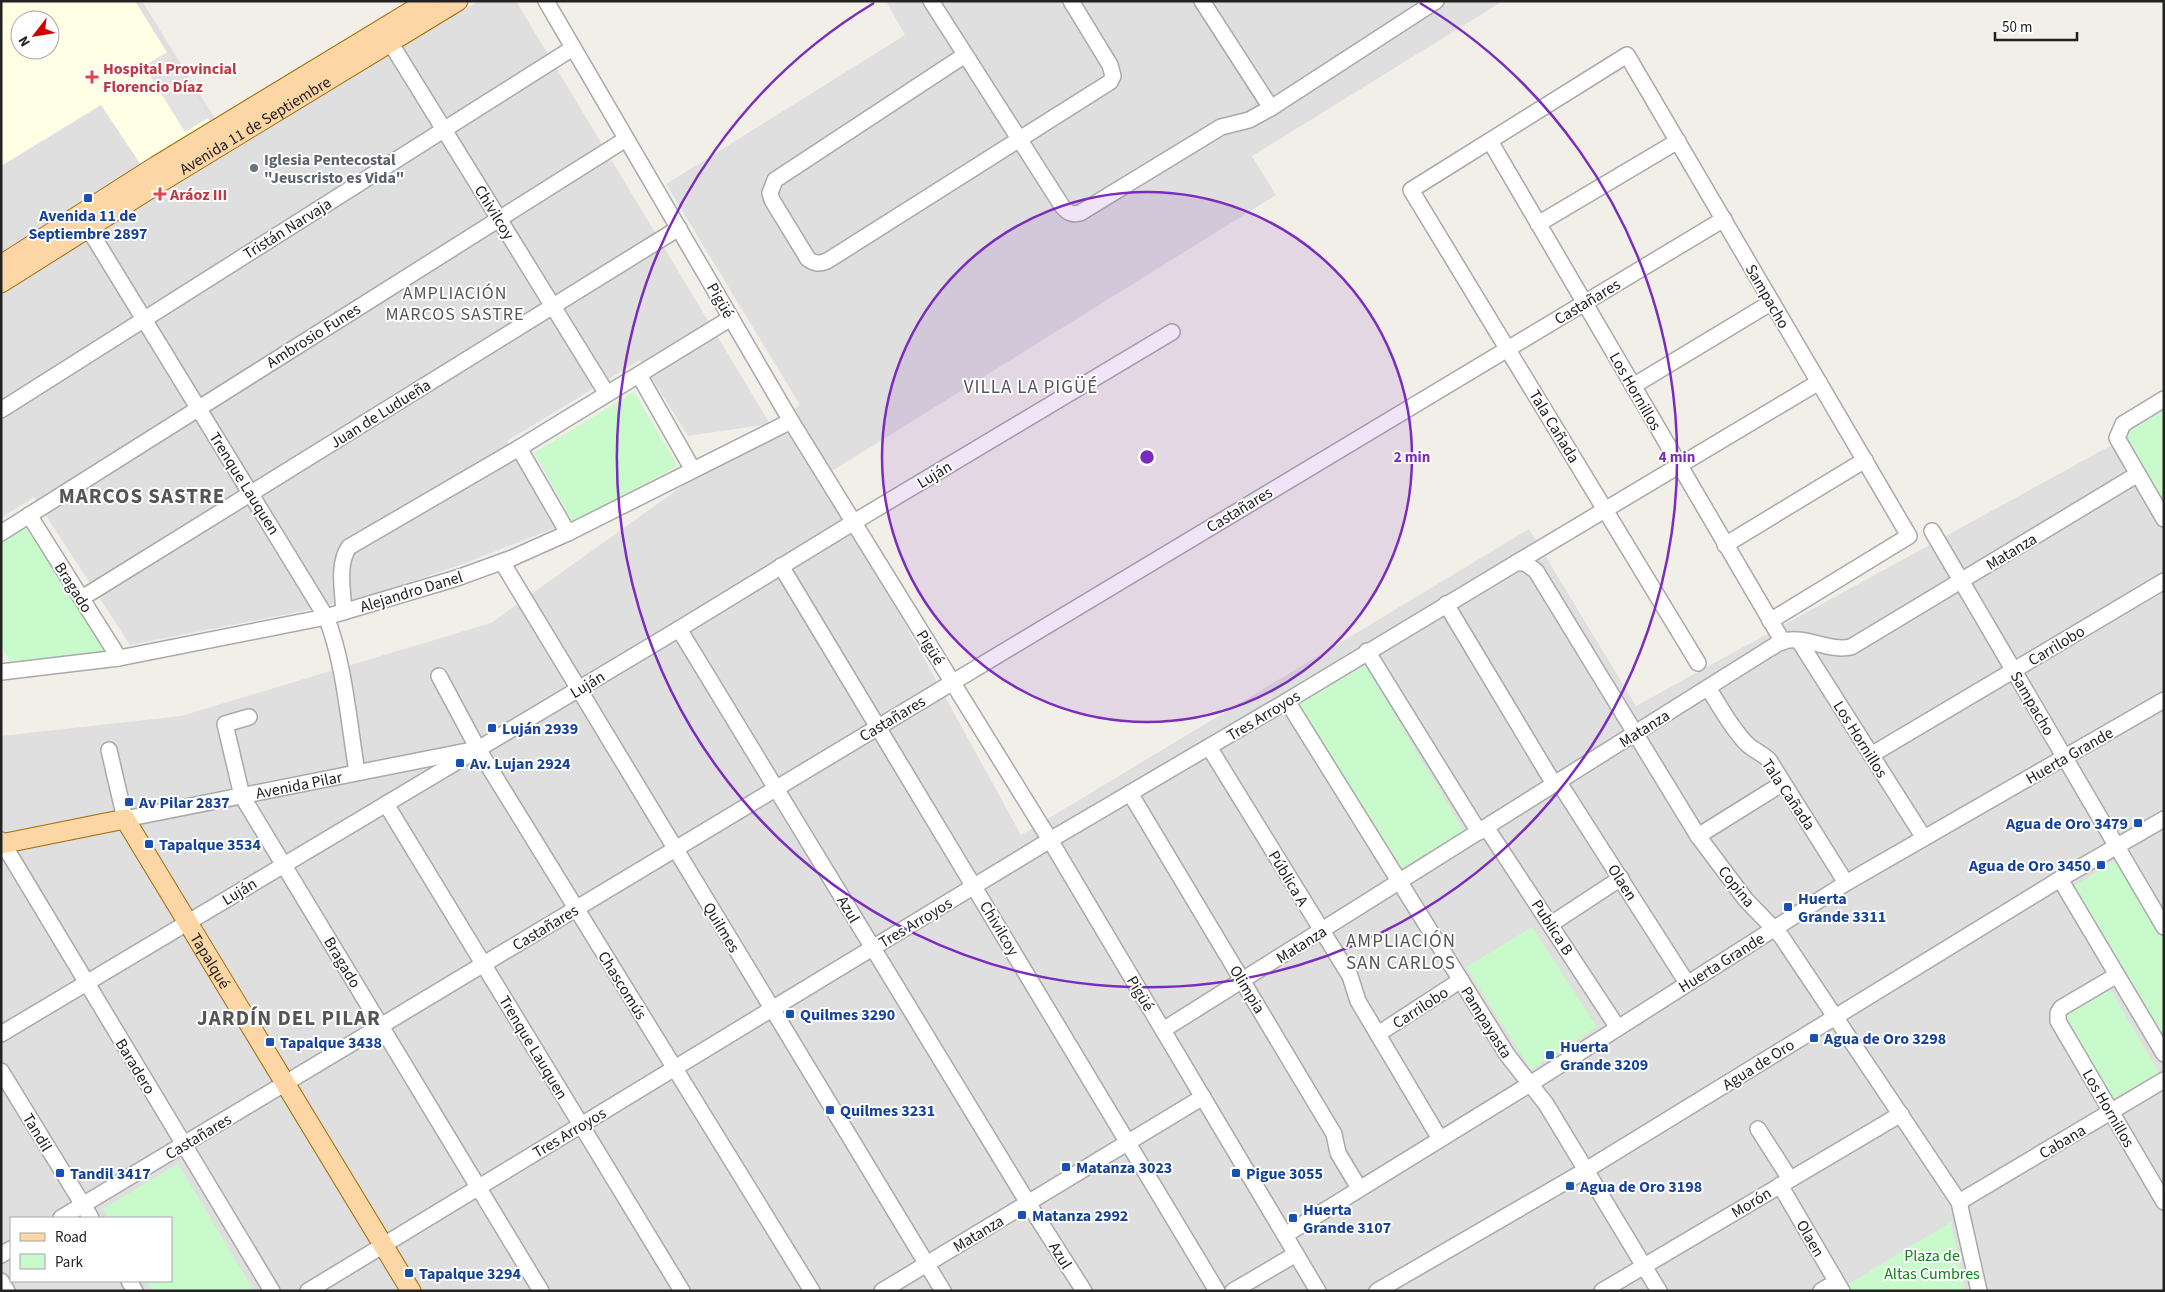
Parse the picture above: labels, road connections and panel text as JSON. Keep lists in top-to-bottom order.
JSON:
{
  "streets": {
    "main road": ["Avenida 11 de Septiembre", "Avenida Pilar", "Tapalqué"],
    "street": [
      "Chivilcoy",
      "Tristán Narvaja",
      "Sampacho",
      "Pigüé",
      "Castañares",
      "Ambrosio Funes",
      "Los Hornillos",
      "Juan de Ludueña",
      "Tala Cañada",
      "Luján",
      "Trenque Lauquen",
      "Matanza",
      "Bragado",
      "Alejandro Danel",
      "Carrilobo",
      "Tres Arroyos",
      "Huerta Grande",
      "Pública A",
      "Olaen",
      "Copina",
      "Azul",
      "Quilmes",
      "Publica B",
      "Chascomús",
      "Olimpia",
      "Pampayasta",
      "Agua de Oro",
      "Baradero",
      "Tandil",
      "Cabana",
      "Morón"
    ]
  },
  "crossings": [
    ["Avenida 11 de Septiembre", "Chivilcoy"],
    ["Avenida 11 de Septiembre", "Trenque Lauquen"],
    ["Chivilcoy", "Tristán Narvaja"],
    ["Chivilcoy", "Castañares"],
    ["Chivilcoy", "Ambrosio Funes"],
    ["Chivilcoy", "Juan de Ludueña"],
    ["Chivilcoy", "Luján"],
    ["Chivilcoy", "Matanza"],
    ["Chivilcoy", "Tres Arroyos"],
    ["Tristán Narvaja", "Pigüé"],
    ["Tristán Narvaja", "Trenque Lauquen"],
    ["Sampacho", "Castañares"],
    ["Sampacho", "Los Hornillos"],
    ["Sampacho", "Tala Cañada"],
    ["Sampacho", "Matanza"],
    ["Sampacho", "Carrilobo"],
    ["Sampacho", "Tres Arroyos"],
    ["Sampacho", "Huerta Grande"],
    ["Sampacho", "Agua de Oro"],
    ["Pigüé", "Castañares"],
    ["Pigüé", "Ambrosio Funes"],
    ["Pigüé", "Juan de Ludueña"],
    ["Pigüé", "Luján"],
    ["Pigüé", "Matanza"],
    ["Pigüé", "Alejandro Danel"],
    ["Pigüé", "Tres Arroyos"],
    ["Pigüé", "Huerta Grande"],
    ["Castañares", "Los Hornillos"],
    ["Castañares", "Tala Cañada"],
    ["Castañares", "Trenque Lauquen"],
    ["Castañares", "Bragado"],
    ["Castañares", "Azul"],
    ["Castañares", "Quilmes"],
    ["Castañares", "Tapalqué"],
    ["Castañares", "Chascomús"],
    ["Castañares", "Baradero"],
    ["Castañares", "Tandil"],
    ["Ambrosio Funes", "Trenque Lauquen"],
    ["Ambrosio Funes", "Bragado"],
    ["Los Hornillos", "Tala Cañada"],
    ["Los Hornillos", "Matanza"],
    ["Los Hornillos", "Carrilobo"],
    ["Los Hornillos", "Tres Arroyos"],
    ["Los Hornillos", "Huerta Grande"],
    ["Los Hornillos", "Cabana"],
    ["Juan de Ludueña", "Trenque Lauquen"],
    ["Juan de Ludueña", "Bragado"],
    ["Tala Cañada", "Matanza"],
    ["Tala Cañada", "Tres Arroyos"],
    ["Tala Cañada", "Huerta Grande"],
    ["Luján", "Trenque Lauquen"],
    ["Luján", "Bragado"],
    ["Luján", "Avenida Pilar"],
    ["Luján", "Azul"],
    ["Luján", "Quilmes"],
    ["Luján", "Tapalqué"],
    ["Luján", "Chascomús"],
    ["Luján", "Baradero"],
    ["Trenque Lauquen", "Alejandro Danel"],
    ["Trenque Lauquen", "Tres Arroyos"],
    ["Trenque Lauquen", "Avenida Pilar"],
    ["Matanza", "Pública A"],
    ["Matanza", "Olaen"],
    ["Matanza", "Copina"],
    ["Matanza", "Azul"],
    ["Matanza", "Quilmes"],
    ["Matanza", "Publica B"],
    ["Matanza", "Olimpia"],
    ["Matanza", "Pampayasta"],
    ["Bragado", "Alejandro Danel"],
    ["Bragado", "Tres Arroyos"],
    ["Bragado", "Avenida Pilar"],
    ["Alejandro Danel", "Quilmes"],
    ["Carrilobo", "Pública A"],
    ["Carrilobo", "Pampayasta"],
    ["Tres Arroyos", "Pública A"],
    ["Tres Arroyos", "Olaen"],
    ["Tres Arroyos", "Copina"],
    ["Tres Arroyos", "Azul"],
    ["Tres Arroyos", "Quilmes"],
    ["Tres Arroyos", "Publica B"],
    ["Tres Arroyos", "Tapalqué"],
    ["Tres Arroyos", "Chascomús"],
    ["Tres Arroyos", "Olimpia"],
    ["Tres Arroyos", "Pampayasta"],
    ["Huerta Grande", "Pública A"],
    ["Huerta Grande", "Olaen"],
    ["Huerta Grande", "Copina"],
    ["Huerta Grande", "Publica B"],
    ["Huerta Grande", "Olimpia"],
    ["Huerta Grande", "Pampayasta"],
    ["Avenida Pilar", "Tapalqué"],
    ["Avenida Pilar", "Chascomús"],
    ["Avenida Pilar", "Baradero"],
    ["Olaen", "Morón"],
    ["Copina", "Agua de Oro"],
    ["Copina", "Cabana"],
    ["Copina", "Morón"],
    ["Pampayasta", "Agua de Oro"],
    ["Pampayasta", "Morón"]
  ],
  "districts": [
    "AMPLIACIÓN MARCOS SASTRE",
    "VILLA LA PIGÜÉ",
    "MARCOS SASTRE",
    "AMPLIACIÓN SAN CARLOS",
    "JARDÍN DEL PILAR"
  ],
  "parks": ["Plaza de Altas Cumbres"],
  "places": {
    "health": ["Hospital Provincial Florencio Díaz", "Aráoz III"],
    "other": ["Iglesia Pentecostal \"Jeuscristo es Vida\""],
    "transit": [
      "Avenida 11 de Septiembre 2897",
      "Luján 2939",
      "Av. Lujan 2924",
      "Av Pilar 2837",
      "Agua de Oro 3479",
      "Tapalque 3534",
      "Agua de Oro 3450",
      "Huerta Grande 3311",
      "Quilmes 3290",
      "Agua de Oro 3298",
      "Tapalque 3438",
      "Huerta Grande 3209",
      "Quilmes 3231",
      "Matanza 3023",
      "Tandil 3417",
      "Pigue 3055",
      "Agua de Oro 3198",
      "Matanza 2992",
      "Huerta Grande 3107",
      "Tapalque 3294"
    ]
  },
  "legend": ["Road", "Park"],
  "scale_bar": "50 m",
  "north": "bottom left",
  "rings": ["2 min", "4 min"]
}
